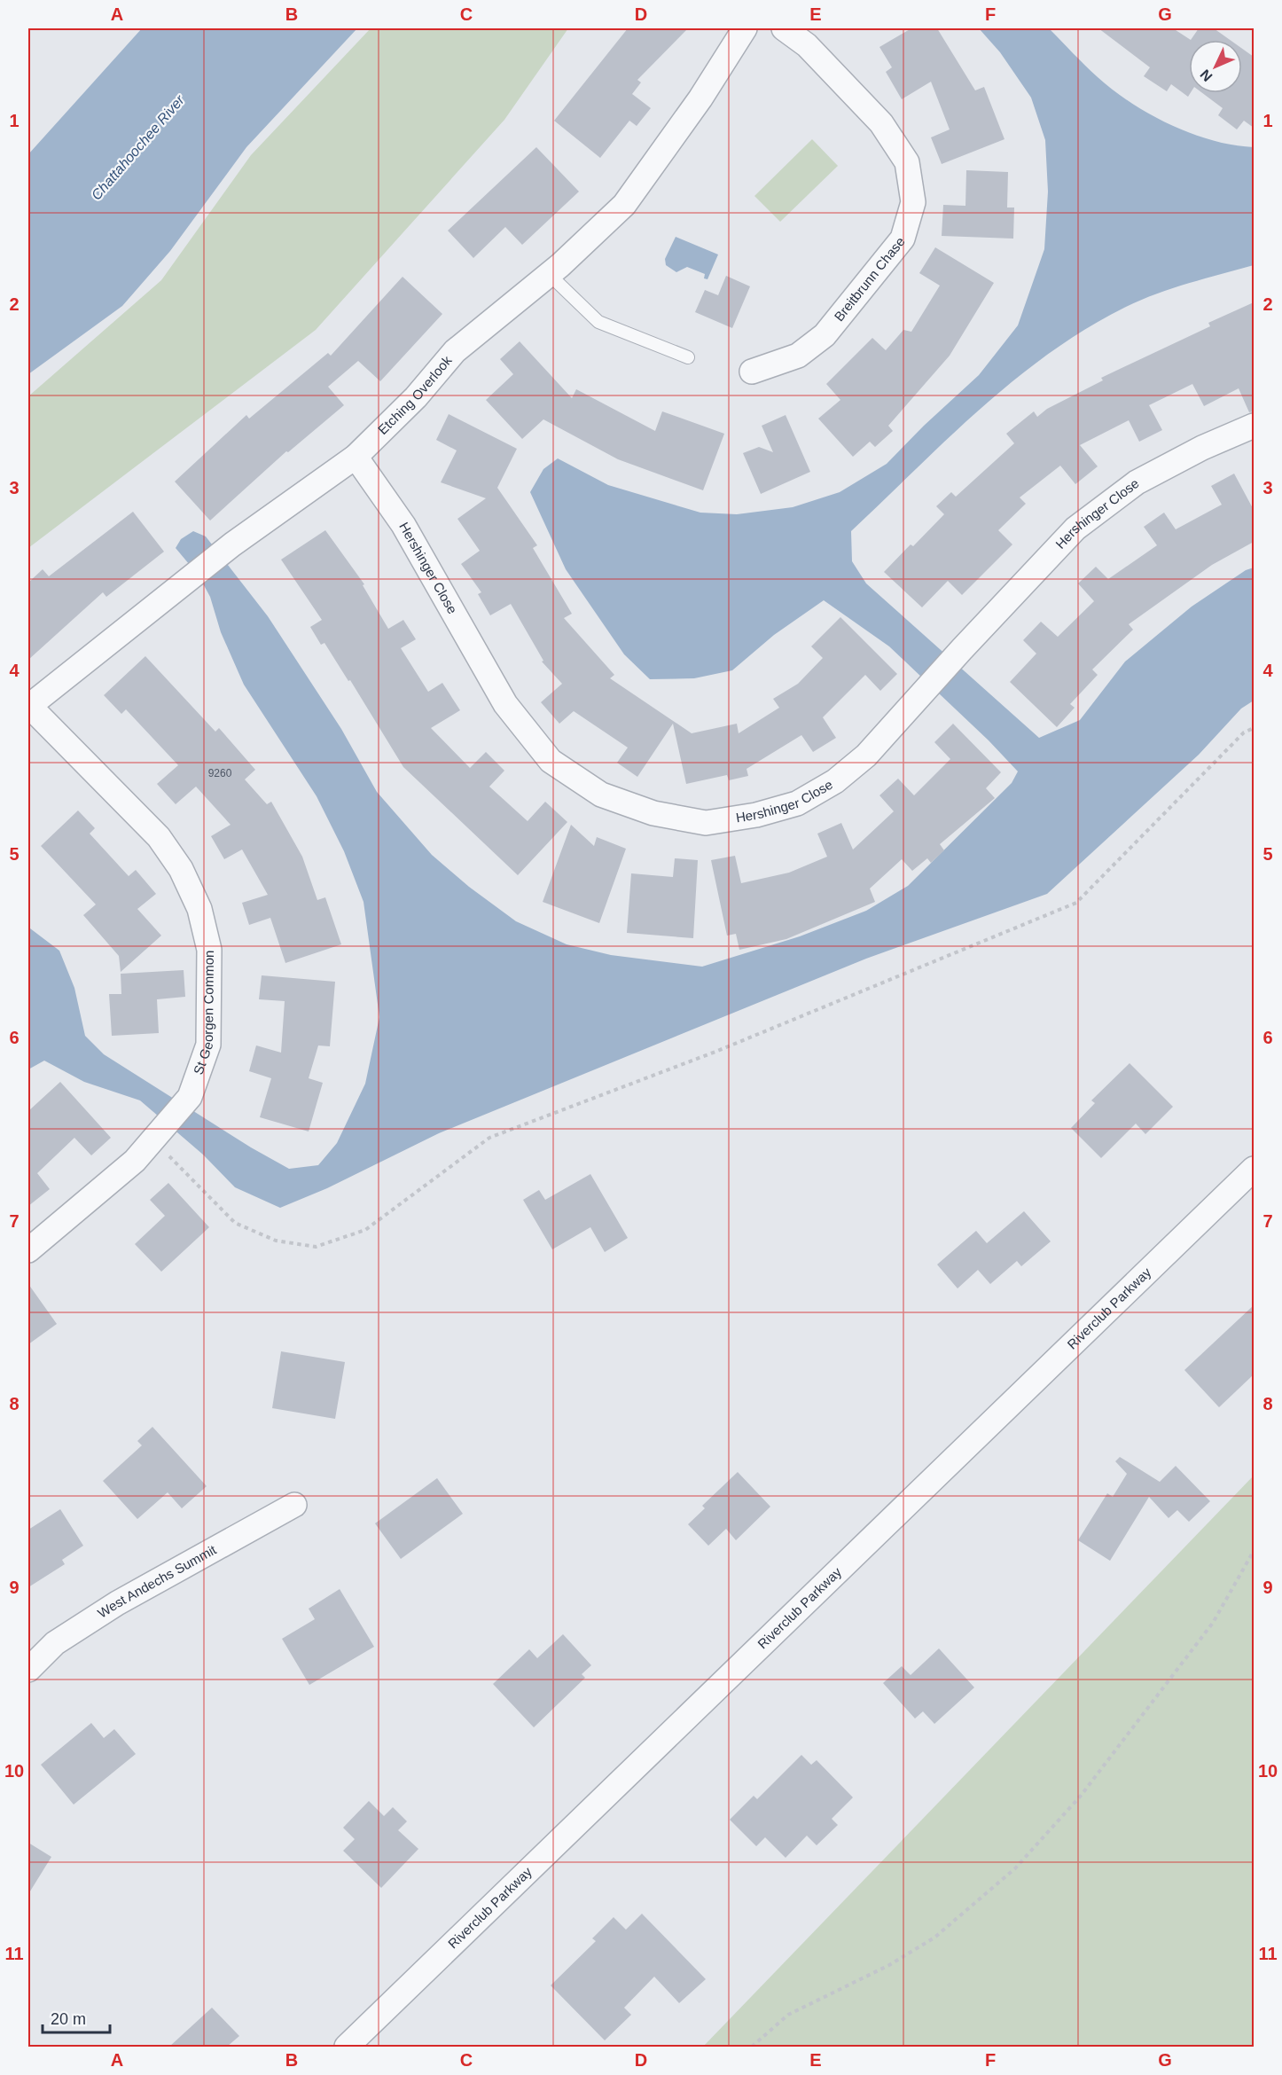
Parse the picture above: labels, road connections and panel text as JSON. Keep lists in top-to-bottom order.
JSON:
{
  "streets": {
    "street": [
      "Breitbrunn Chase",
      "Etching Overlook",
      "Hershinger Close",
      "St Georgen Common",
      "Riverclub Parkway",
      "West Andechs Summit"
    ]
  },
  "crossings": [
    ["Etching Overlook", "Hershinger Close"],
    ["Etching Overlook", "St Georgen Common"]
  ],
  "water": ["Chattahoochee River"],
  "house_numbers": ["9260"],
  "scale_bar": "20 m",
  "north": "bottom left",
  "grid": {
    "columns": [
      "A",
      "B",
      "C",
      "D",
      "E",
      "F",
      "G"
    ],
    "rows": [
      "1",
      "2",
      "3",
      "4",
      "5",
      "6",
      "7",
      "8",
      "9",
      "10",
      "11"
    ]
  }
}
